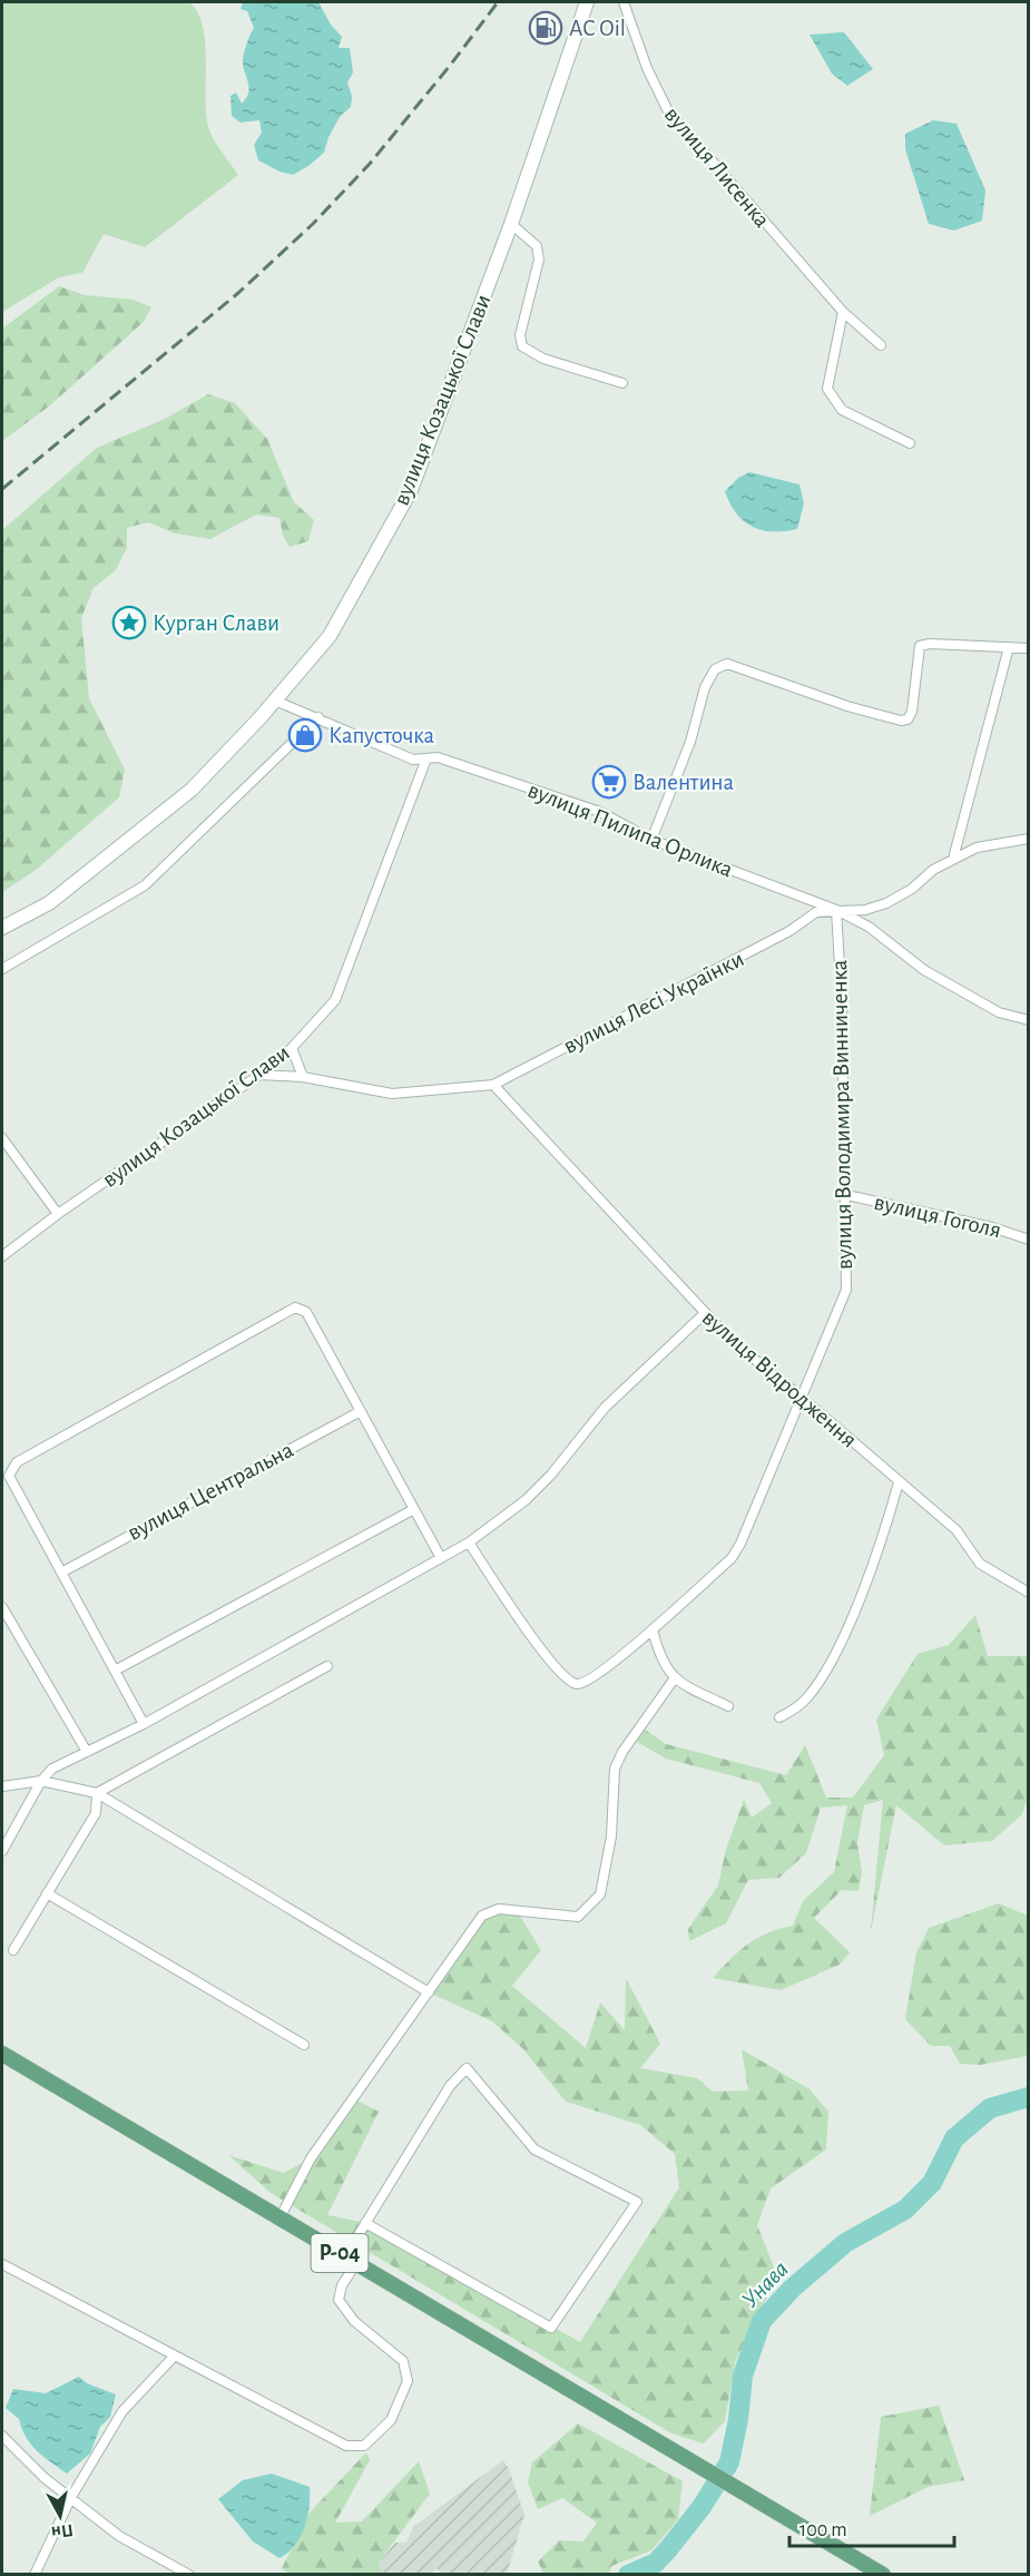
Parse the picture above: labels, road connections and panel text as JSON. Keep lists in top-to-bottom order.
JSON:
{
  "streets": {
    "main road": ["вулиця Козацької Слави", "Р-04"],
    "street": [
      "вулиця Лисенка",
      "вулиця Пилипа Орлика",
      "вулиця Лесі Українки",
      "вулиця Володимира Винниченка",
      "вулиця Гоголя",
      "вулиця Відродження",
      "вулиця Центральна"
    ]
  },
  "crossings": [
    ["вулиця Козацької Слави", "вулиця Пилипа Орлика"],
    ["вулиця Козацької Слави", "вулиця Лесі Українки"],
    ["вулиця Пилипа Орлика", "вулиця Лесі Українки"],
    ["вулиця Пилипа Орлика", "вулиця Володимира Винниченка"],
    ["вулиця Лесі Українки", "вулиця Володимира Винниченка"],
    ["вулиця Лесі Українки", "вулиця Відродження"],
    ["вулиця Володимира Винниченка", "вулиця Гоголя"],
    ["вулиця Володимира Винниченка", "вулиця Відродження"]
  ],
  "water": ["Унава"],
  "places": {
    "fuel station": ["АС Oil"],
    "place": ["Курган Слави"],
    "shop": ["Капусточка"],
    "supermarket": ["Валентина"]
  },
  "scale_bar": "100 m",
  "north": "bottom"
}
